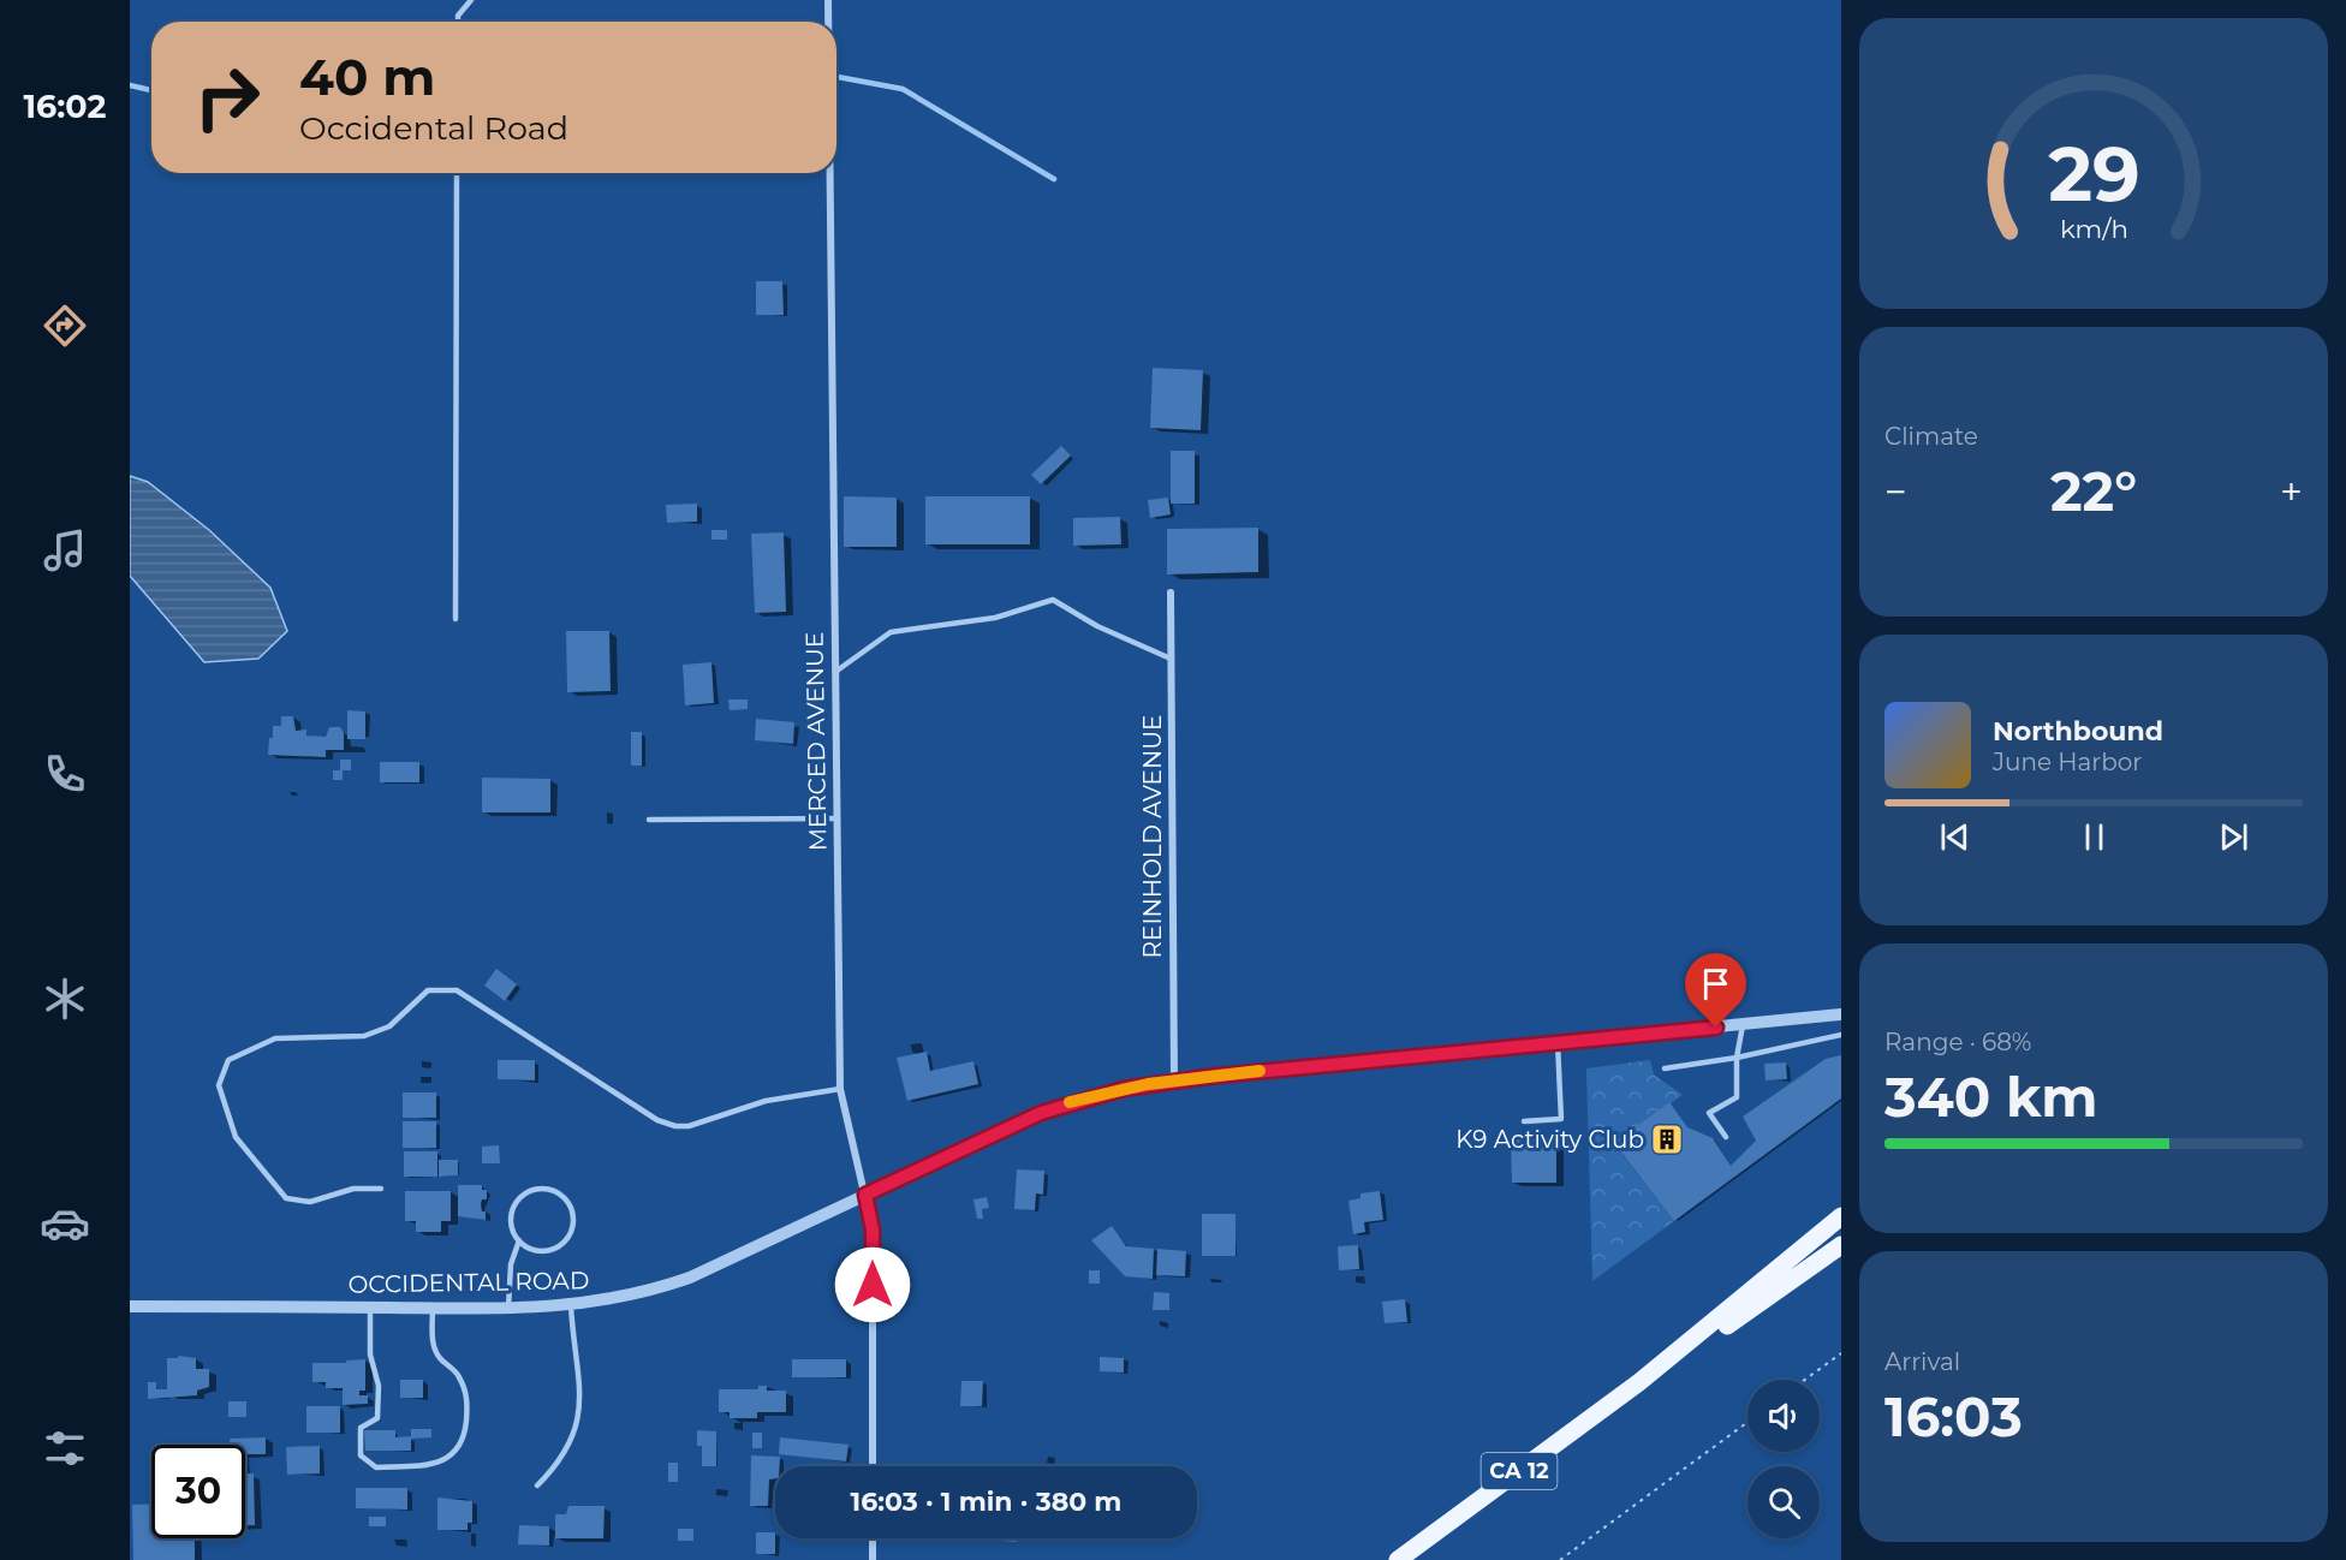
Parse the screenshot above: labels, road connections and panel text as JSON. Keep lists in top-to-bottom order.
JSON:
{
  "streets": {
    "main road": ["CA 12"],
    "street": ["MERCED AVENUE", "REINHOLD AVENUE", "OCCIDENTAL ROAD"]
  },
  "crossings": [
    ["MERCED AVENUE", "OCCIDENTAL ROAD"],
    ["REINHOLD AVENUE", "OCCIDENTAL ROAD"]
  ],
  "places": {
    "building": ["K9 Activity Club"]
  },
  "page": {
    "tabs": "16:02",
    "turn": ["40 m", "Occidental Road"],
    "tile": [
      "Climate",
      ["Range · 68%", "340 km"],
      ["Arrival", "16:03"]
    ],
    "heat": ["−", "22°", "+"],
    "song": ["Northbound", "June Harbor"],
    "limit": "30",
    "trip": "16:03 · 1 min · 380 m",
    "gauge": ["29", "km/h"]
  }
}
